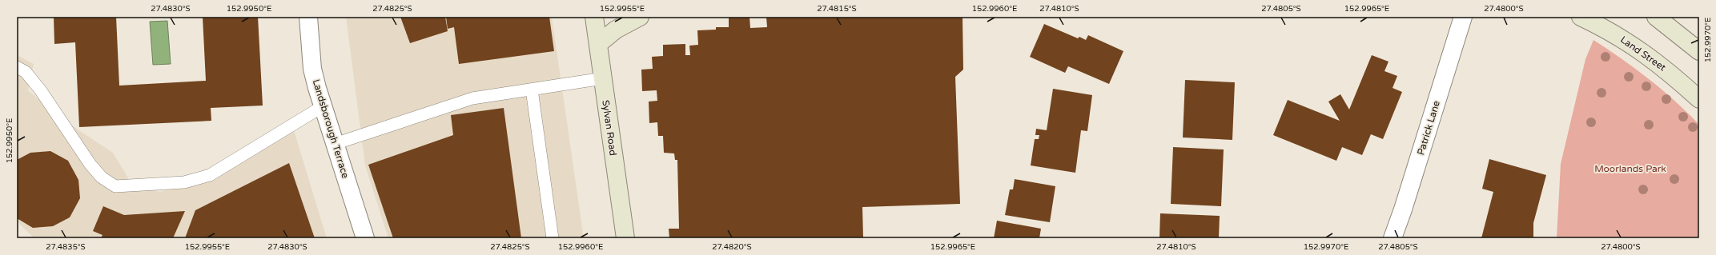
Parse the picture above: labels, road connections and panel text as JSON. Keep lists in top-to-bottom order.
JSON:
{
  "streets": {
    "main road": ["Land Street", "Sylvan Road"],
    "street": ["Patrick Lane", "Landsborough Terrace"]
  },
  "parks": ["Moorlands Park"],
  "coordinates": [
    "27.4830°S",
    "152.9950°E",
    "27.4825°S",
    "152.9955°E",
    "27.4815°S",
    "152.9960°E",
    "27.4810°S",
    "27.4805°S",
    "152.9965°E",
    "27.4800°S",
    "152.9970°E",
    "27.4835°S",
    "27.4820°S"
  ]
}
